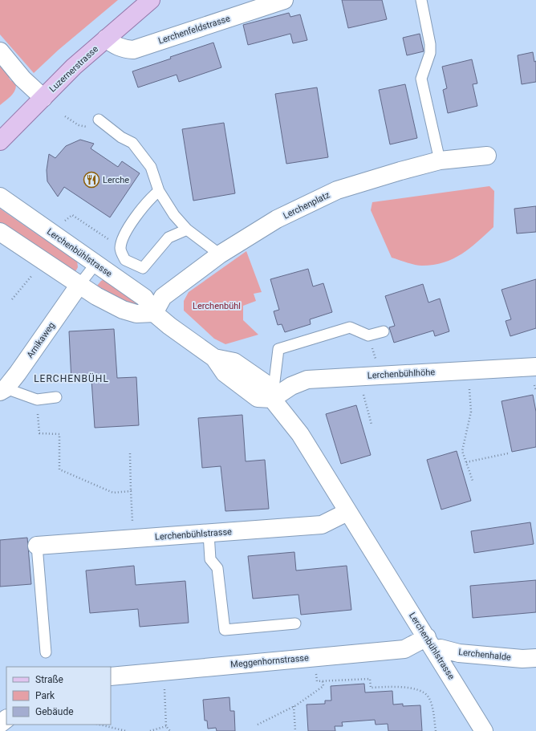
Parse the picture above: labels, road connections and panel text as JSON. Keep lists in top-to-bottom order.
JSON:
{
  "streets": {
    "main road": ["Luzernerstrasse"],
    "street": [
      "Lerchenfeldstrasse",
      "Lerchenplatz",
      "Lerchenbühlstrasse",
      "Arnikaweg",
      "Lerchenbühlhöhe",
      "Lerchenhalde",
      "Meggenhornstrasse"
    ]
  },
  "crossings": [
    ["Lerchenfeldstrasse", "Luzernerstrasse"],
    ["Lerchenplatz", "Lerchenbühlstrasse"],
    ["Lerchenbühlstrasse", "Lerchenbühlhöhe"],
    ["Lerchenbühlstrasse", "Lerchenhalde"],
    ["Lerchenbühlstrasse", "Meggenhornstrasse"],
    ["Lerchenhalde", "Meggenhornstrasse"]
  ],
  "districts": ["LERCHENBÜHL"],
  "parks": ["Lerchenbühl"],
  "places": {
    "restaurant": ["Lerche"]
  },
  "legend": ["Straße", "Park", "Gebäude"]
}
